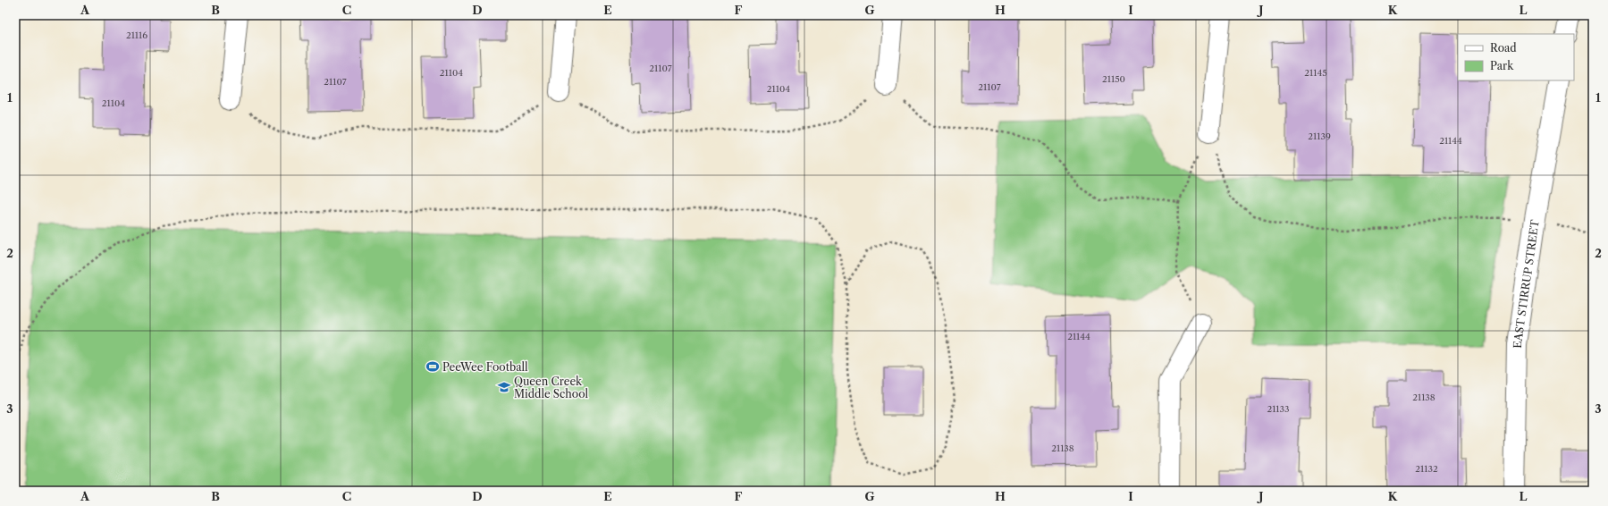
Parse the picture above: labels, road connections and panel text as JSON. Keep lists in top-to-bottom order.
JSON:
{
  "streets": {
    "street": ["EAST STIRRUP STREET"]
  },
  "places": {
    "sports": ["PeeWee Football"],
    "school or university": ["Queen Creek Middle School"]
  },
  "house_numbers": [
    "21116",
    "21107",
    "21104",
    "21145",
    "21150",
    "21107",
    "21107",
    "21104",
    "21104",
    "21139",
    "21144",
    "21144",
    "21138",
    "21133",
    "21138",
    "21132"
  ],
  "legend": ["Road", "Park"],
  "grid": {
    "columns": [
      "A",
      "B",
      "C",
      "D",
      "E",
      "F",
      "G",
      "H",
      "I",
      "J",
      "K",
      "L"
    ],
    "rows": ["1", "2", "3"]
  }
}
